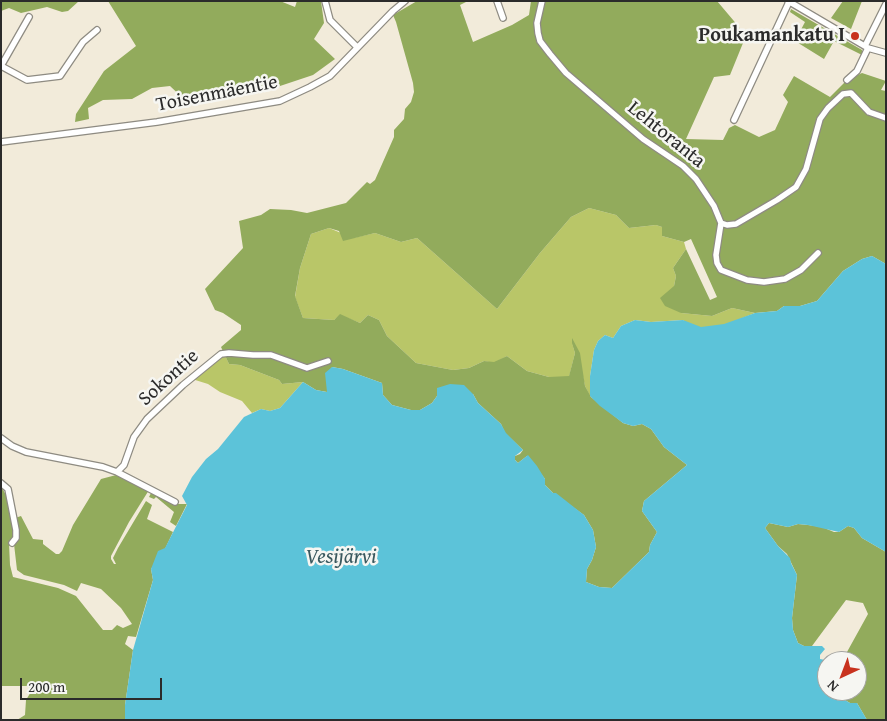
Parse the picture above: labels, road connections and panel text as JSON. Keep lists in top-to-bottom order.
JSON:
{
  "streets": {
    "street": ["Toisenmäentie", "Lehtoranta", "Sokontie"]
  },
  "water": ["Vesijärvi"],
  "places": ["Poukamankatu I"],
  "scale_bar": "200 m",
  "north": "bottom left"
}
